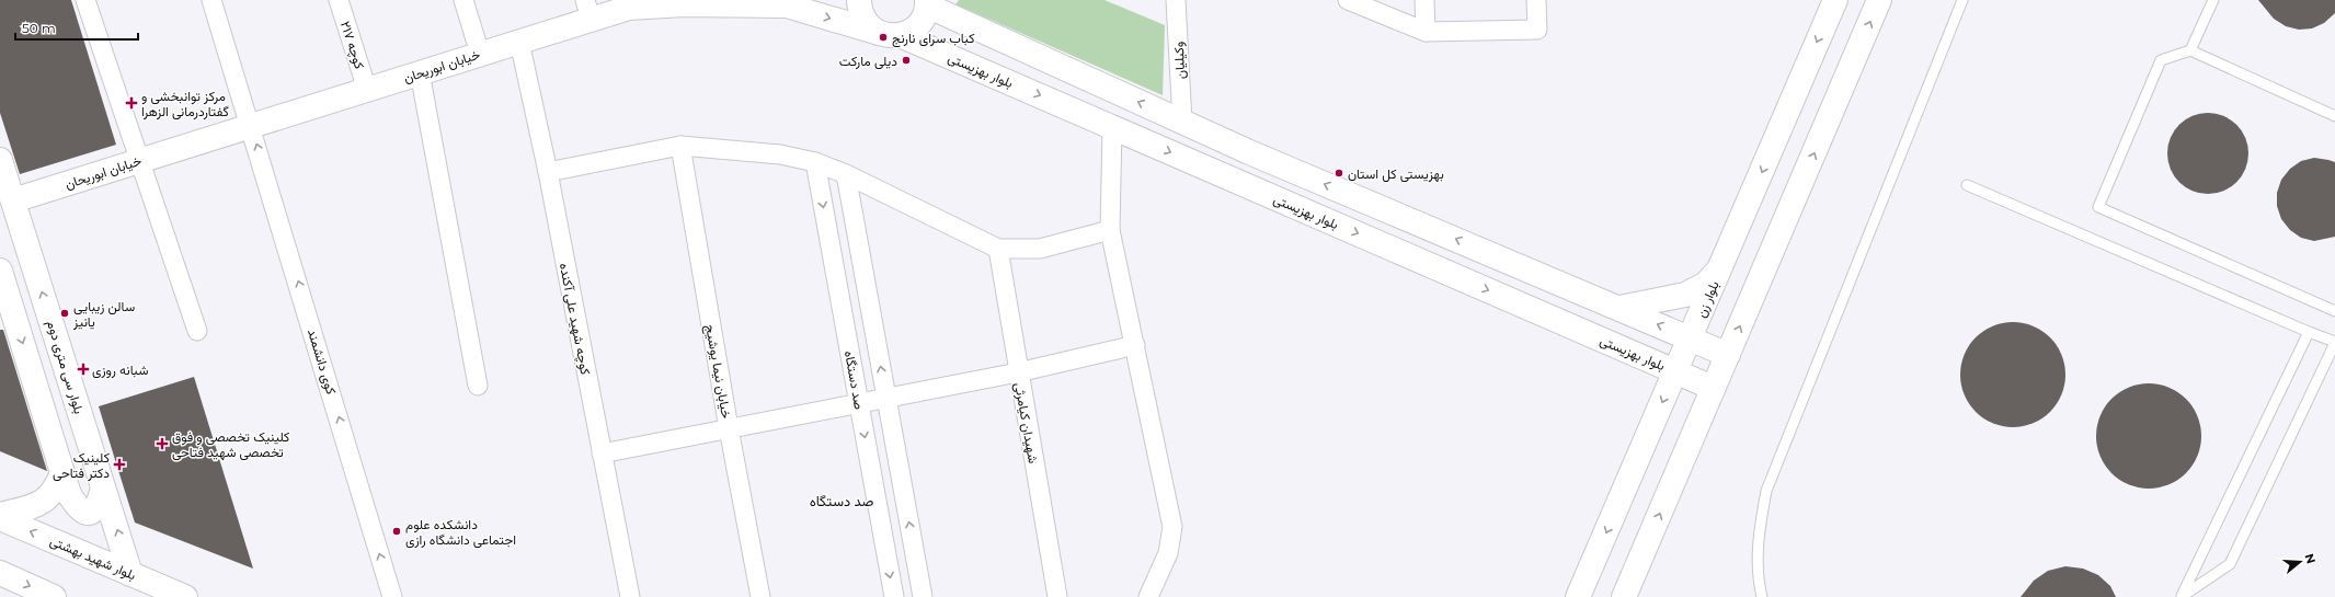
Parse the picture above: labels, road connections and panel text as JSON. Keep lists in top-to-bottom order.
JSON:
{
  "streets": {
    "main road": [
      "خیابان ابوریحان",
      "بلوار بهزیستی",
      "بلوار زن",
      "بلوار سی متری دوم",
      "بلوار شهید بهشتی"
    ],
    "street": [
      "کوچه ۲۱۷",
      "وکیلیان",
      "کوچه شهید علی آکنده",
      "کوی دانشمند",
      "خیابان نیما یوشیج",
      "صد دستگاه",
      "شهیدان کیامرثی"
    ]
  },
  "crossings": [
    ["کوچه ۲۱۷", "خیابان ابوریحان"],
    ["خیابان ابوریحان", "بلوار بهزیستی"],
    ["خیابان ابوریحان", "کوچه شهید علی آکنده"],
    ["خیابان ابوریحان", "کوی دانشمند"],
    ["خیابان ابوریحان", "بلوار سی متری دوم"],
    ["بلوار بهزیستی", "بلوار زن"],
    ["بلوار سی متری دوم", "بلوار شهید بهشتی"]
  ],
  "districts": ["صد دستگاه"],
  "places": {
    "other": [
      "کباب سرای نارنج",
      "دیلی مارکت",
      "بهزیستی کل استان",
      "سالن زیبایی یانیز",
      "دانشکده علوم اجتماعی دانشگاه رازی"
    ],
    "health": [
      "مرکز توانبخشی و گفتاردرمانی الزهرا",
      "شبانه روزی",
      "کلینیک تخصصی و فوق تخصصی شهید فتاحی",
      "کلینیک دکتر فتاحی"
    ]
  },
  "scale_bar": "50 m",
  "north": "right"
}
